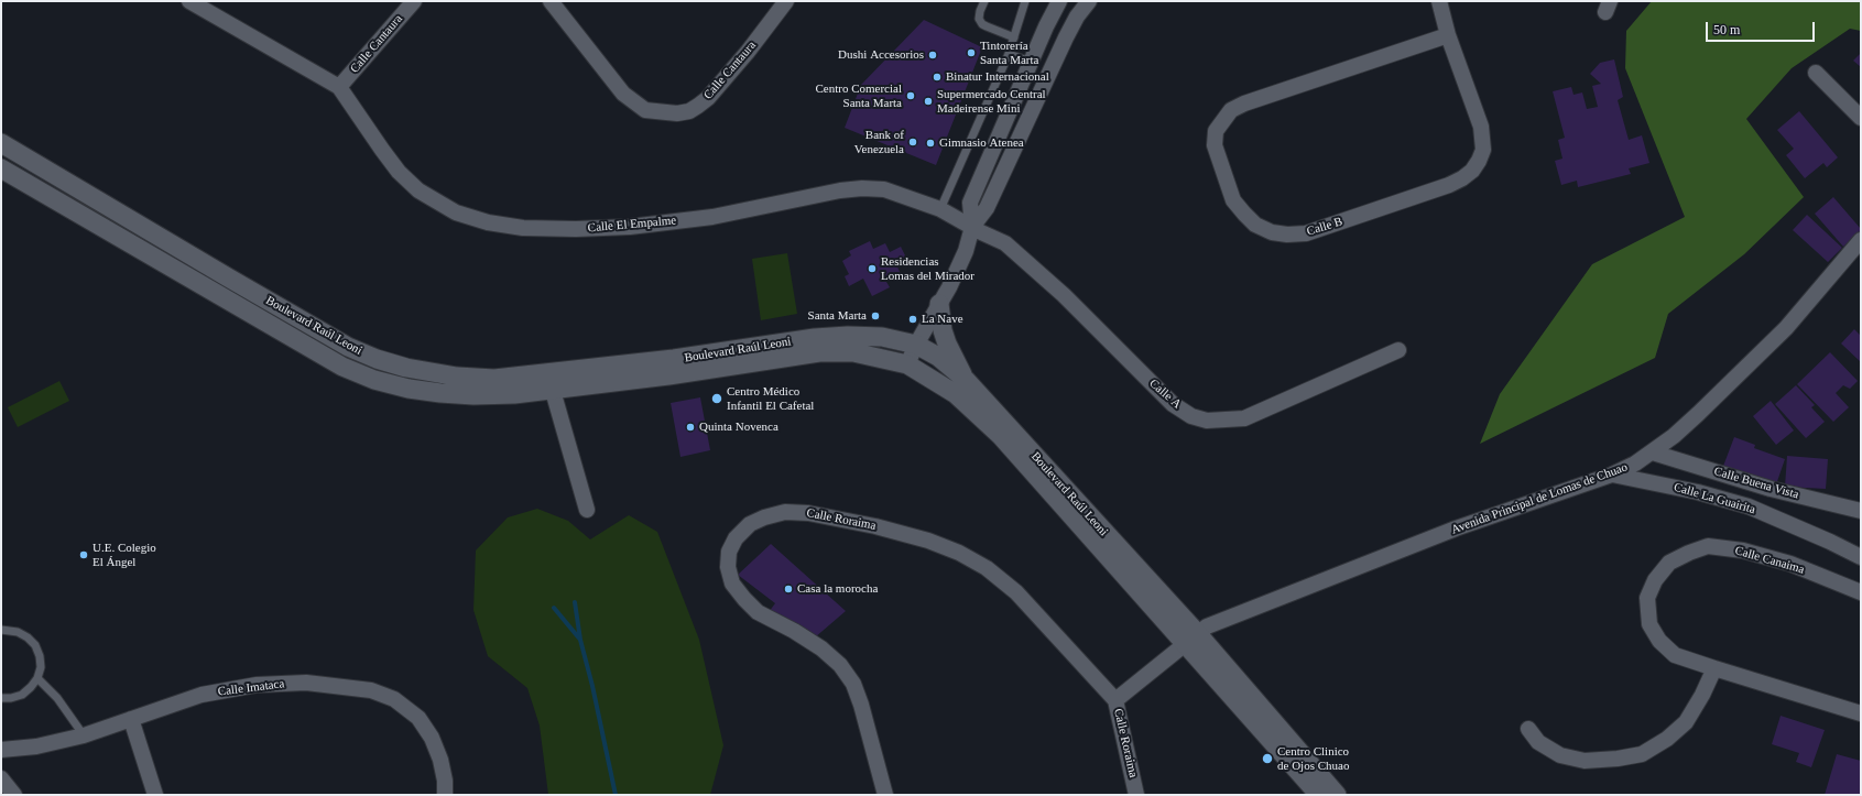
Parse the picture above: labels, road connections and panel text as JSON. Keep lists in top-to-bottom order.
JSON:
{
  "streets": {
    "street": [
      "Calle Cantaura",
      "Calle El Empalme",
      "Calle B",
      "Boulevard Raúl Leoni",
      "Calle A",
      "Calle Buena Vista",
      "Avenida Principal de Lomas de Chuao",
      "Calle La Guairita",
      "Calle Roraima",
      "Calle Canaima",
      "Calle Imataca"
    ]
  },
  "crossings": [
    ["Calle Cantaura", "Calle El Empalme"],
    ["Calle El Empalme", "Calle A"],
    ["Boulevard Raúl Leoni", "Avenida Principal de Lomas de Chuao"],
    ["Calle Buena Vista", "Avenida Principal de Lomas de Chuao"],
    ["Avenida Principal de Lomas de Chuao", "Calle La Guairita"],
    ["Avenida Principal de Lomas de Chuao", "Calle Roraima"]
  ],
  "places": [
    "Tintorería Santa Marta",
    "Dushi Accesorios",
    "Binatur Internacional",
    "Centro Comercial Santa Marta",
    "Supermercado Central Madeirense Mini",
    "Bank of Venezuela",
    "Gimnasio Atenea",
    "Residencias Lomas del Mirador",
    "Santa Marta",
    "La Nave",
    "Centro Médico Infantil El Cafetal",
    "Quinta Novenca",
    "U.E. Colegio El Ángel",
    "Casa la morocha",
    "Centro Clinico de Ojos Chuao"
  ],
  "scale_bar": "50 m"
}
